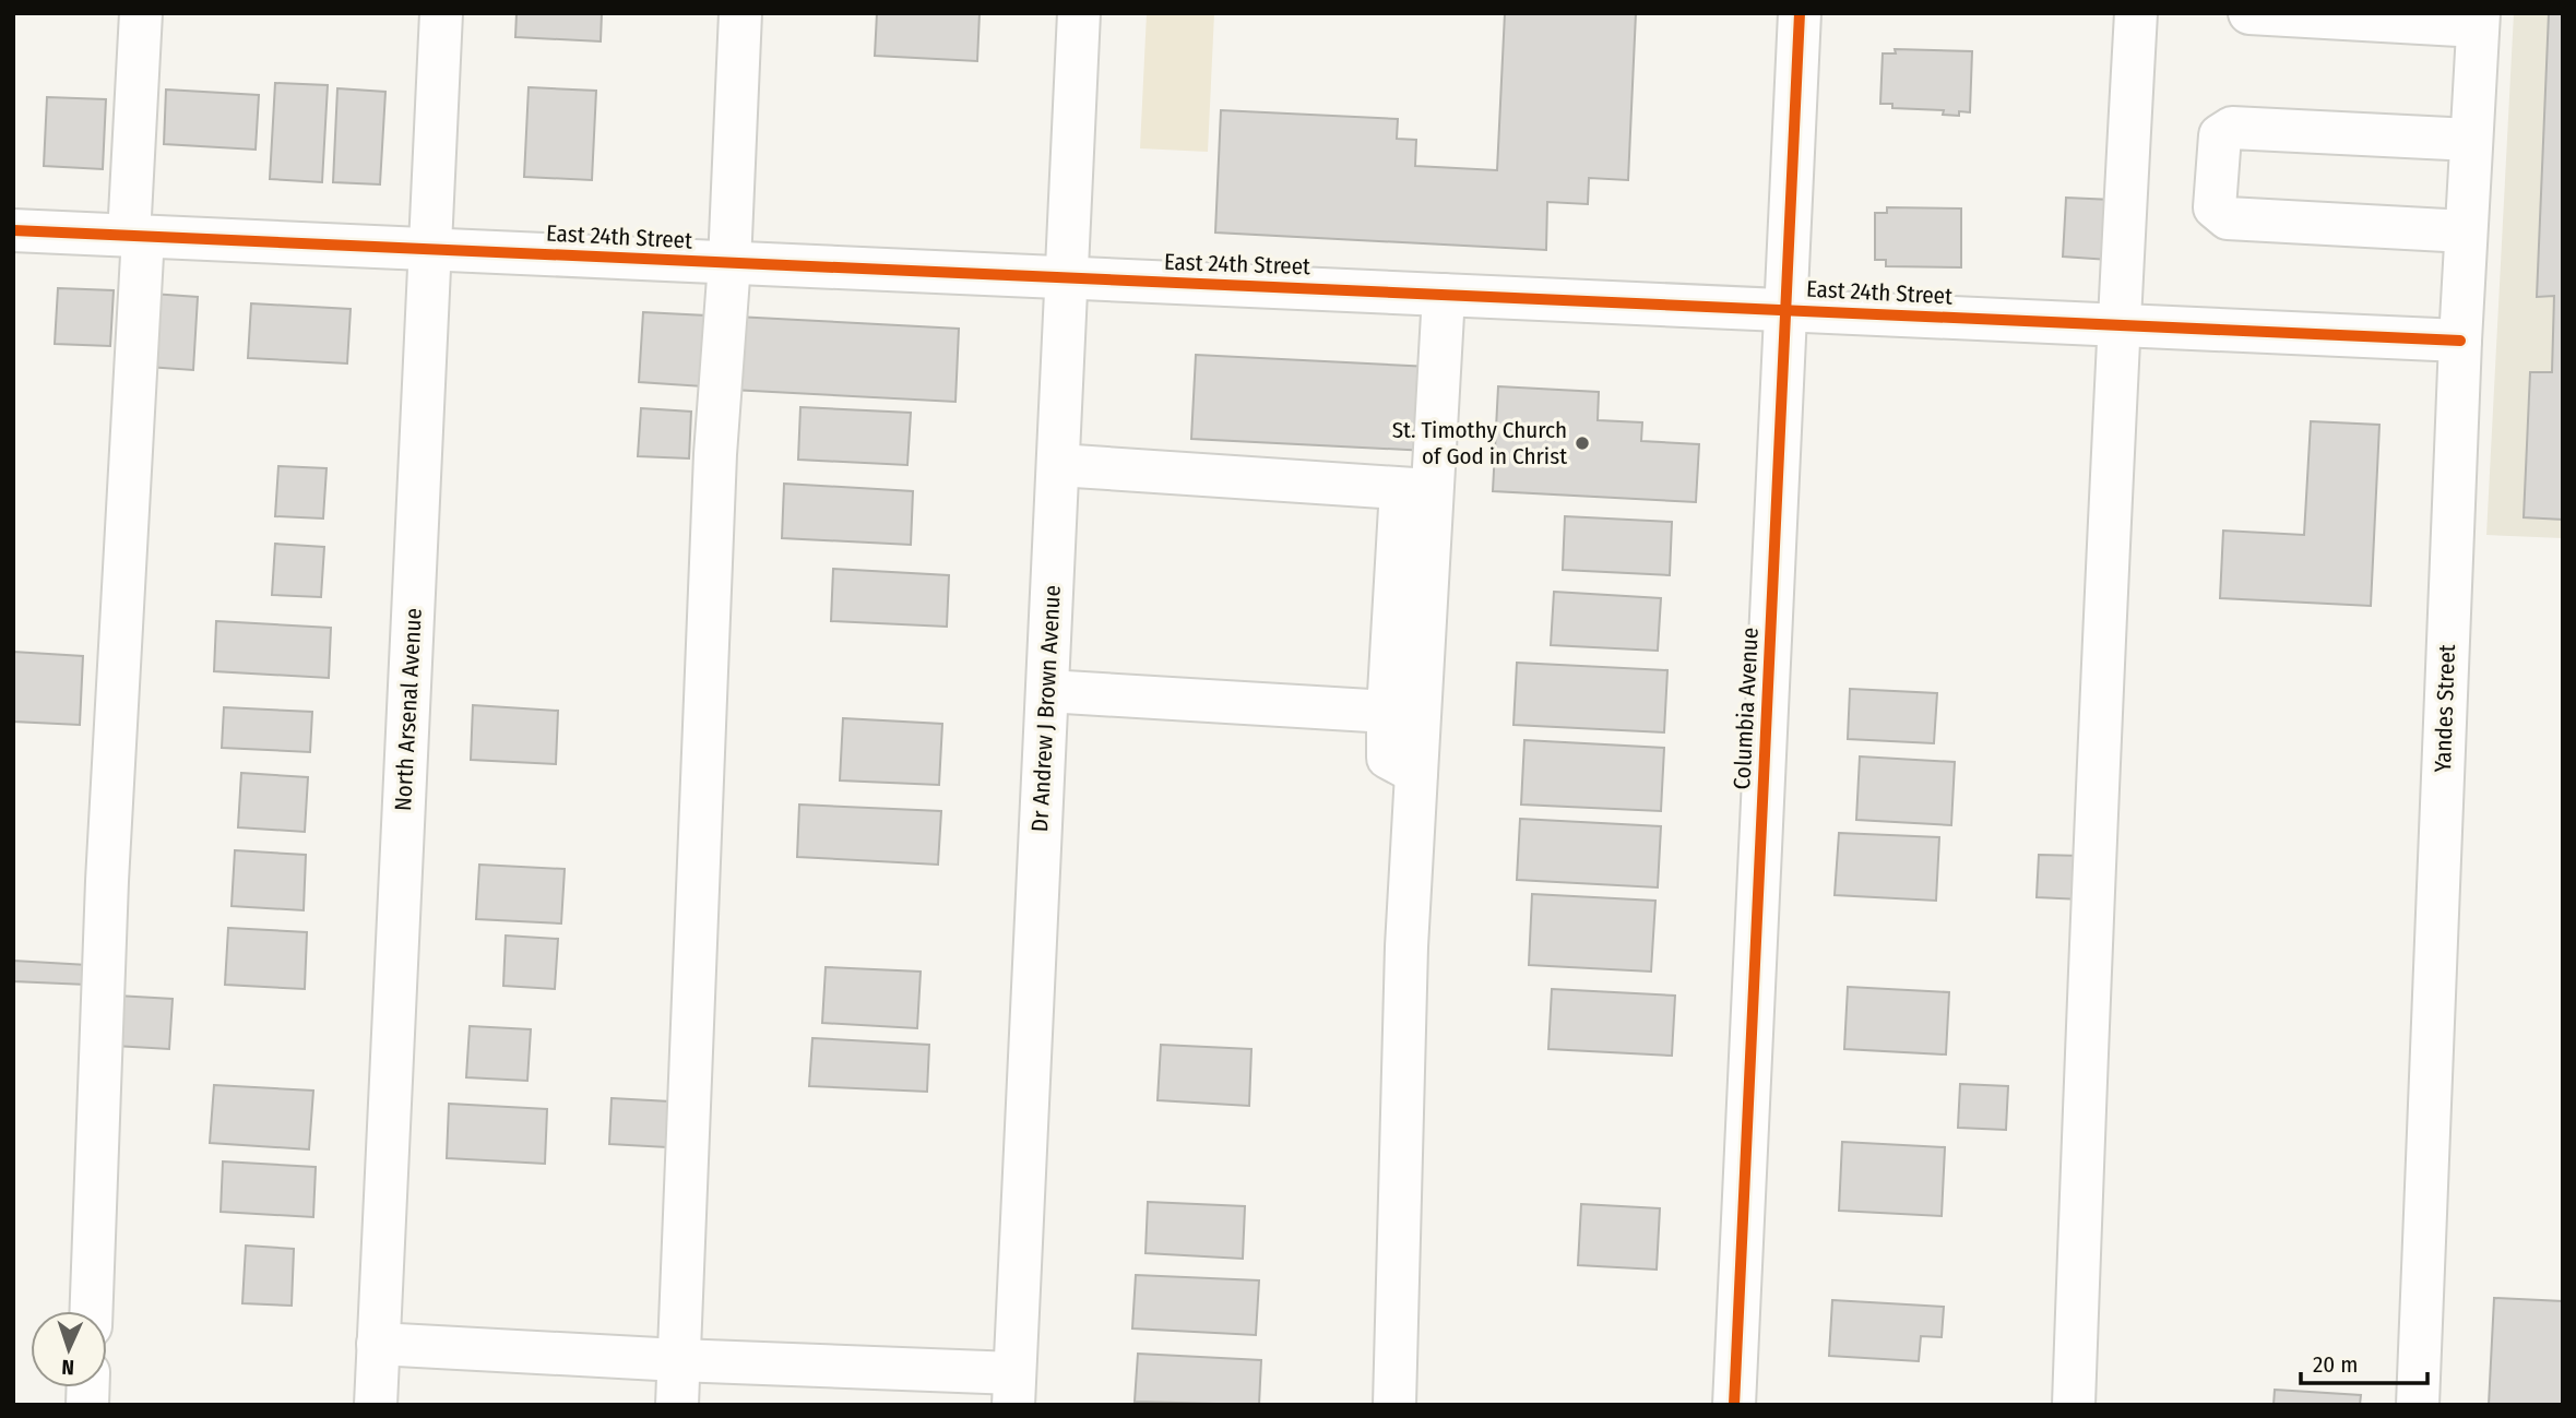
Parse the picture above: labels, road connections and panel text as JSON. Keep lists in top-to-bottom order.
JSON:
{
  "streets": {
    "street": [
      "East 24th Street",
      "Dr Andrew J Brown Avenue",
      "Columbia Avenue",
      "Yandes Street",
      "North Arsenal Avenue"
    ]
  },
  "crossings": [
    ["East 24th Street", "Dr Andrew J Brown Avenue"],
    ["East 24th Street", "Columbia Avenue"],
    ["East 24th Street", "Yandes Street"],
    ["East 24th Street", "North Arsenal Avenue"]
  ],
  "places": ["St. Timothy Church of God in Christ"],
  "scale_bar": "20 m",
  "north": "bottom"
}
